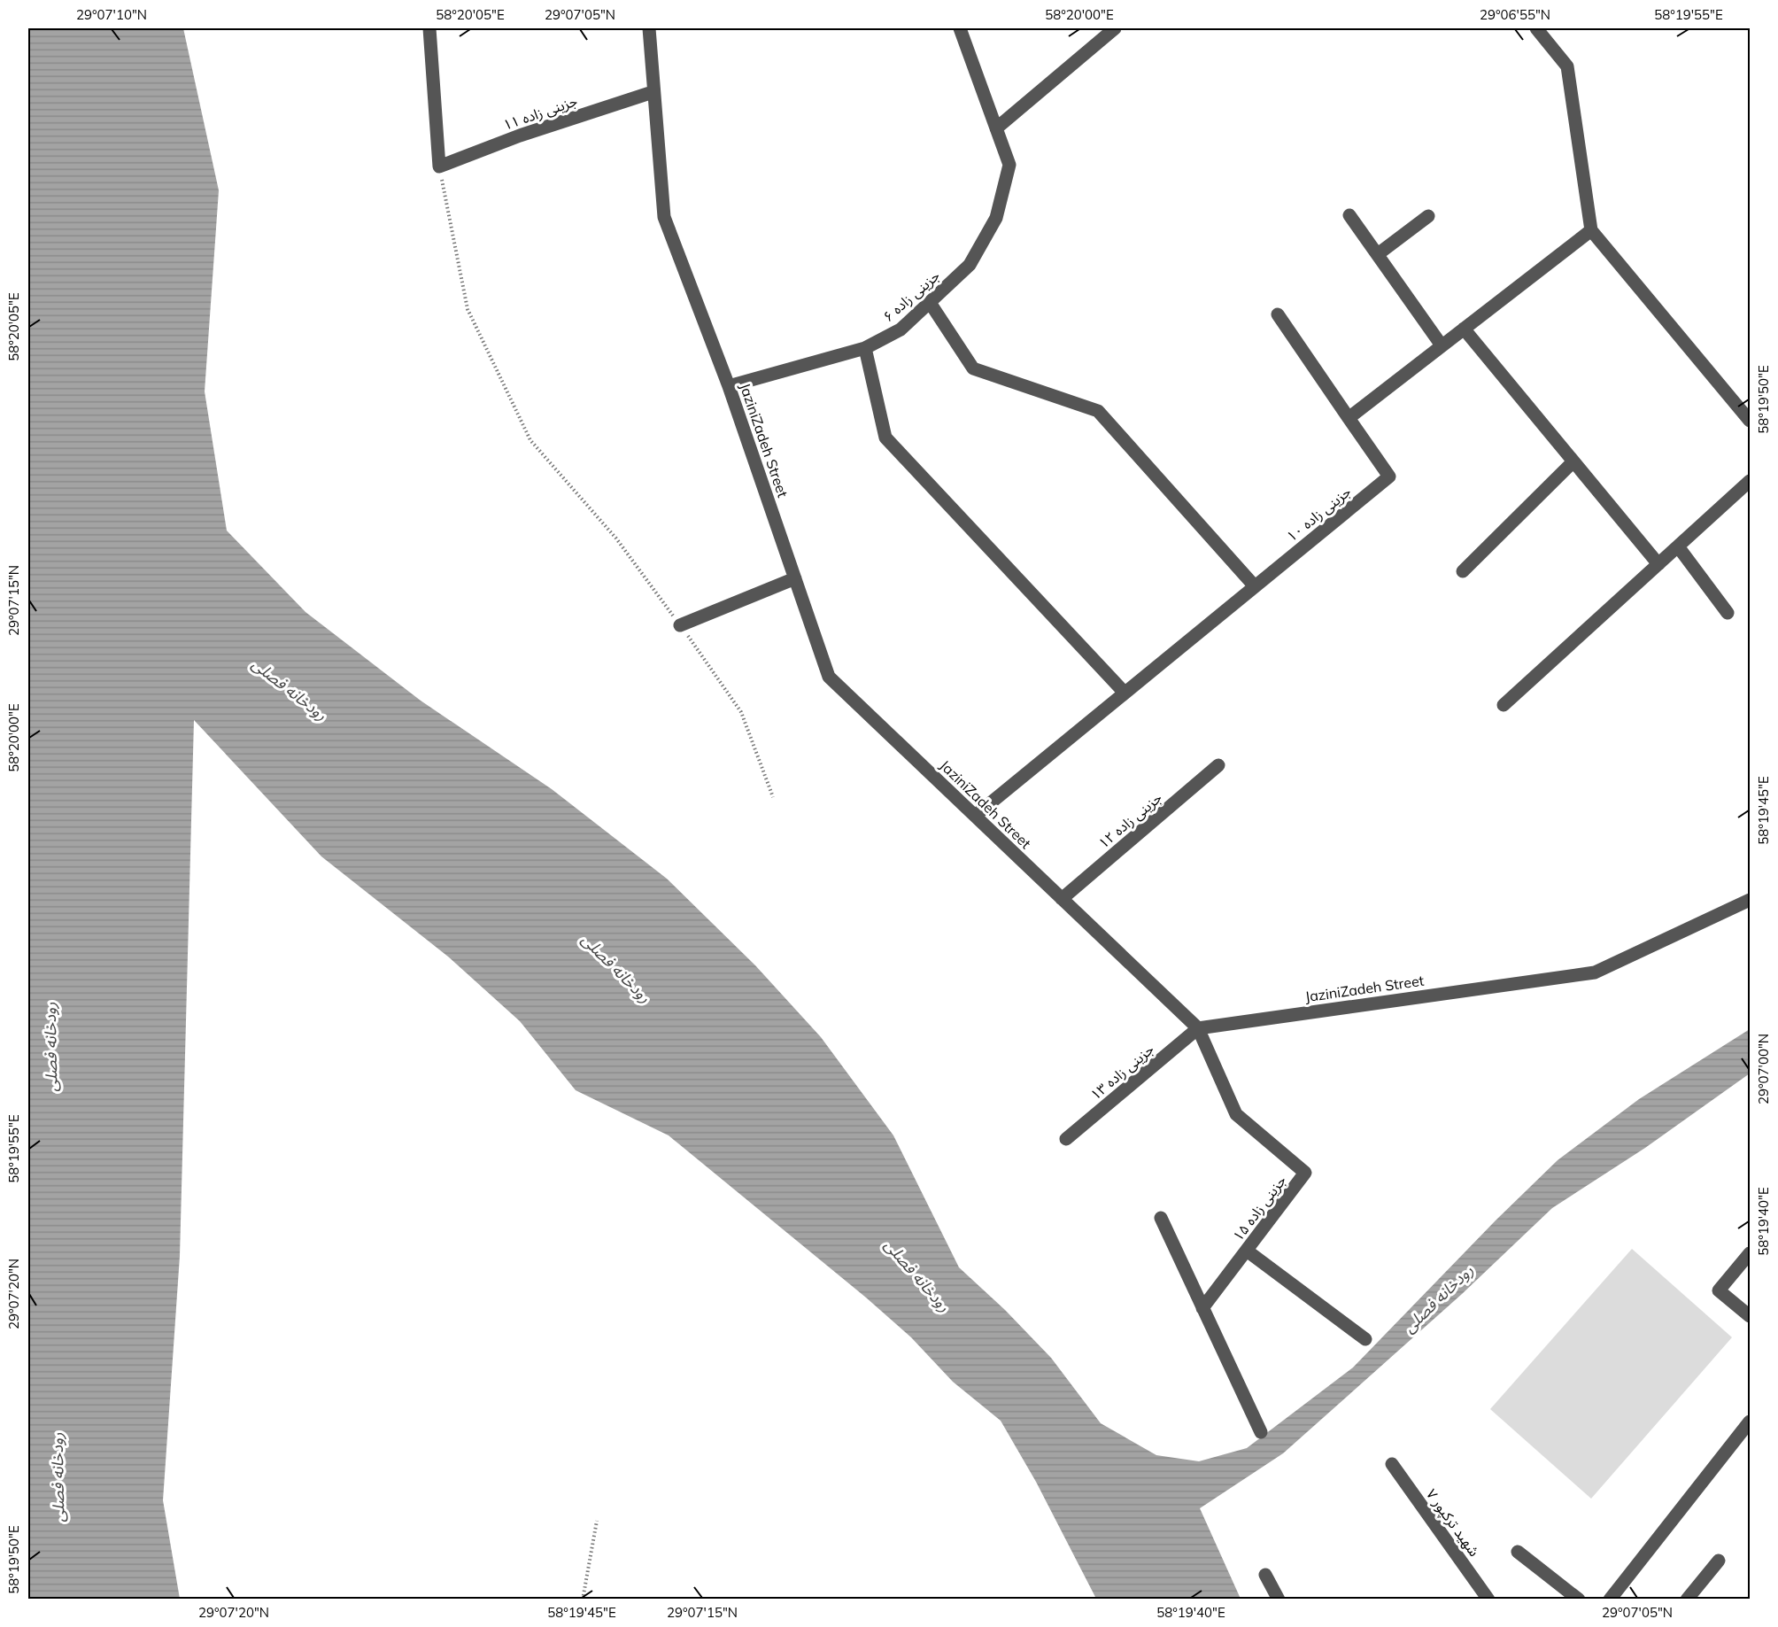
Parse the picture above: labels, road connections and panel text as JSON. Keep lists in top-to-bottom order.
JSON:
{
  "streets": {
    "street": [
      "جزینی زاده ۱۱",
      "جزینی زاده ۶",
      "JaziniZadeh Street",
      "جزینی زاده ۱۰",
      "جزینی زاده ۱۲",
      "جزینی زاده ۱۳",
      "جزینی زاده ۱۵",
      "شهید ترکپور ۷"
    ]
  },
  "crossings": [
    ["جزینی زاده ۱۱", "JaziniZadeh Street"],
    ["جزینی زاده ۶", "JaziniZadeh Street"],
    ["JaziniZadeh Street", "جزینی زاده ۱۰"],
    ["JaziniZadeh Street", "جزینی زاده ۱۲"],
    ["JaziniZadeh Street", "جزینی زاده ۱۳"],
    ["JaziniZadeh Street", "جزینی زاده ۱۵"],
    ["جزینی زاده ۱۳", "جزینی زاده ۱۵"]
  ],
  "water": ["رودخانه فصلی"],
  "coordinates": [
    "29°07'10\"N",
    "58°20'05\"E",
    "29°07'05\"N",
    "58°20'00\"E",
    "29°06'55\"N",
    "58°19'55\"E",
    "58°19'50\"E",
    "29°07'15\"N",
    "58°19'45\"E",
    "29°07'00\"N",
    "58°19'40\"E",
    "29°07'20\"N"
  ]
}
